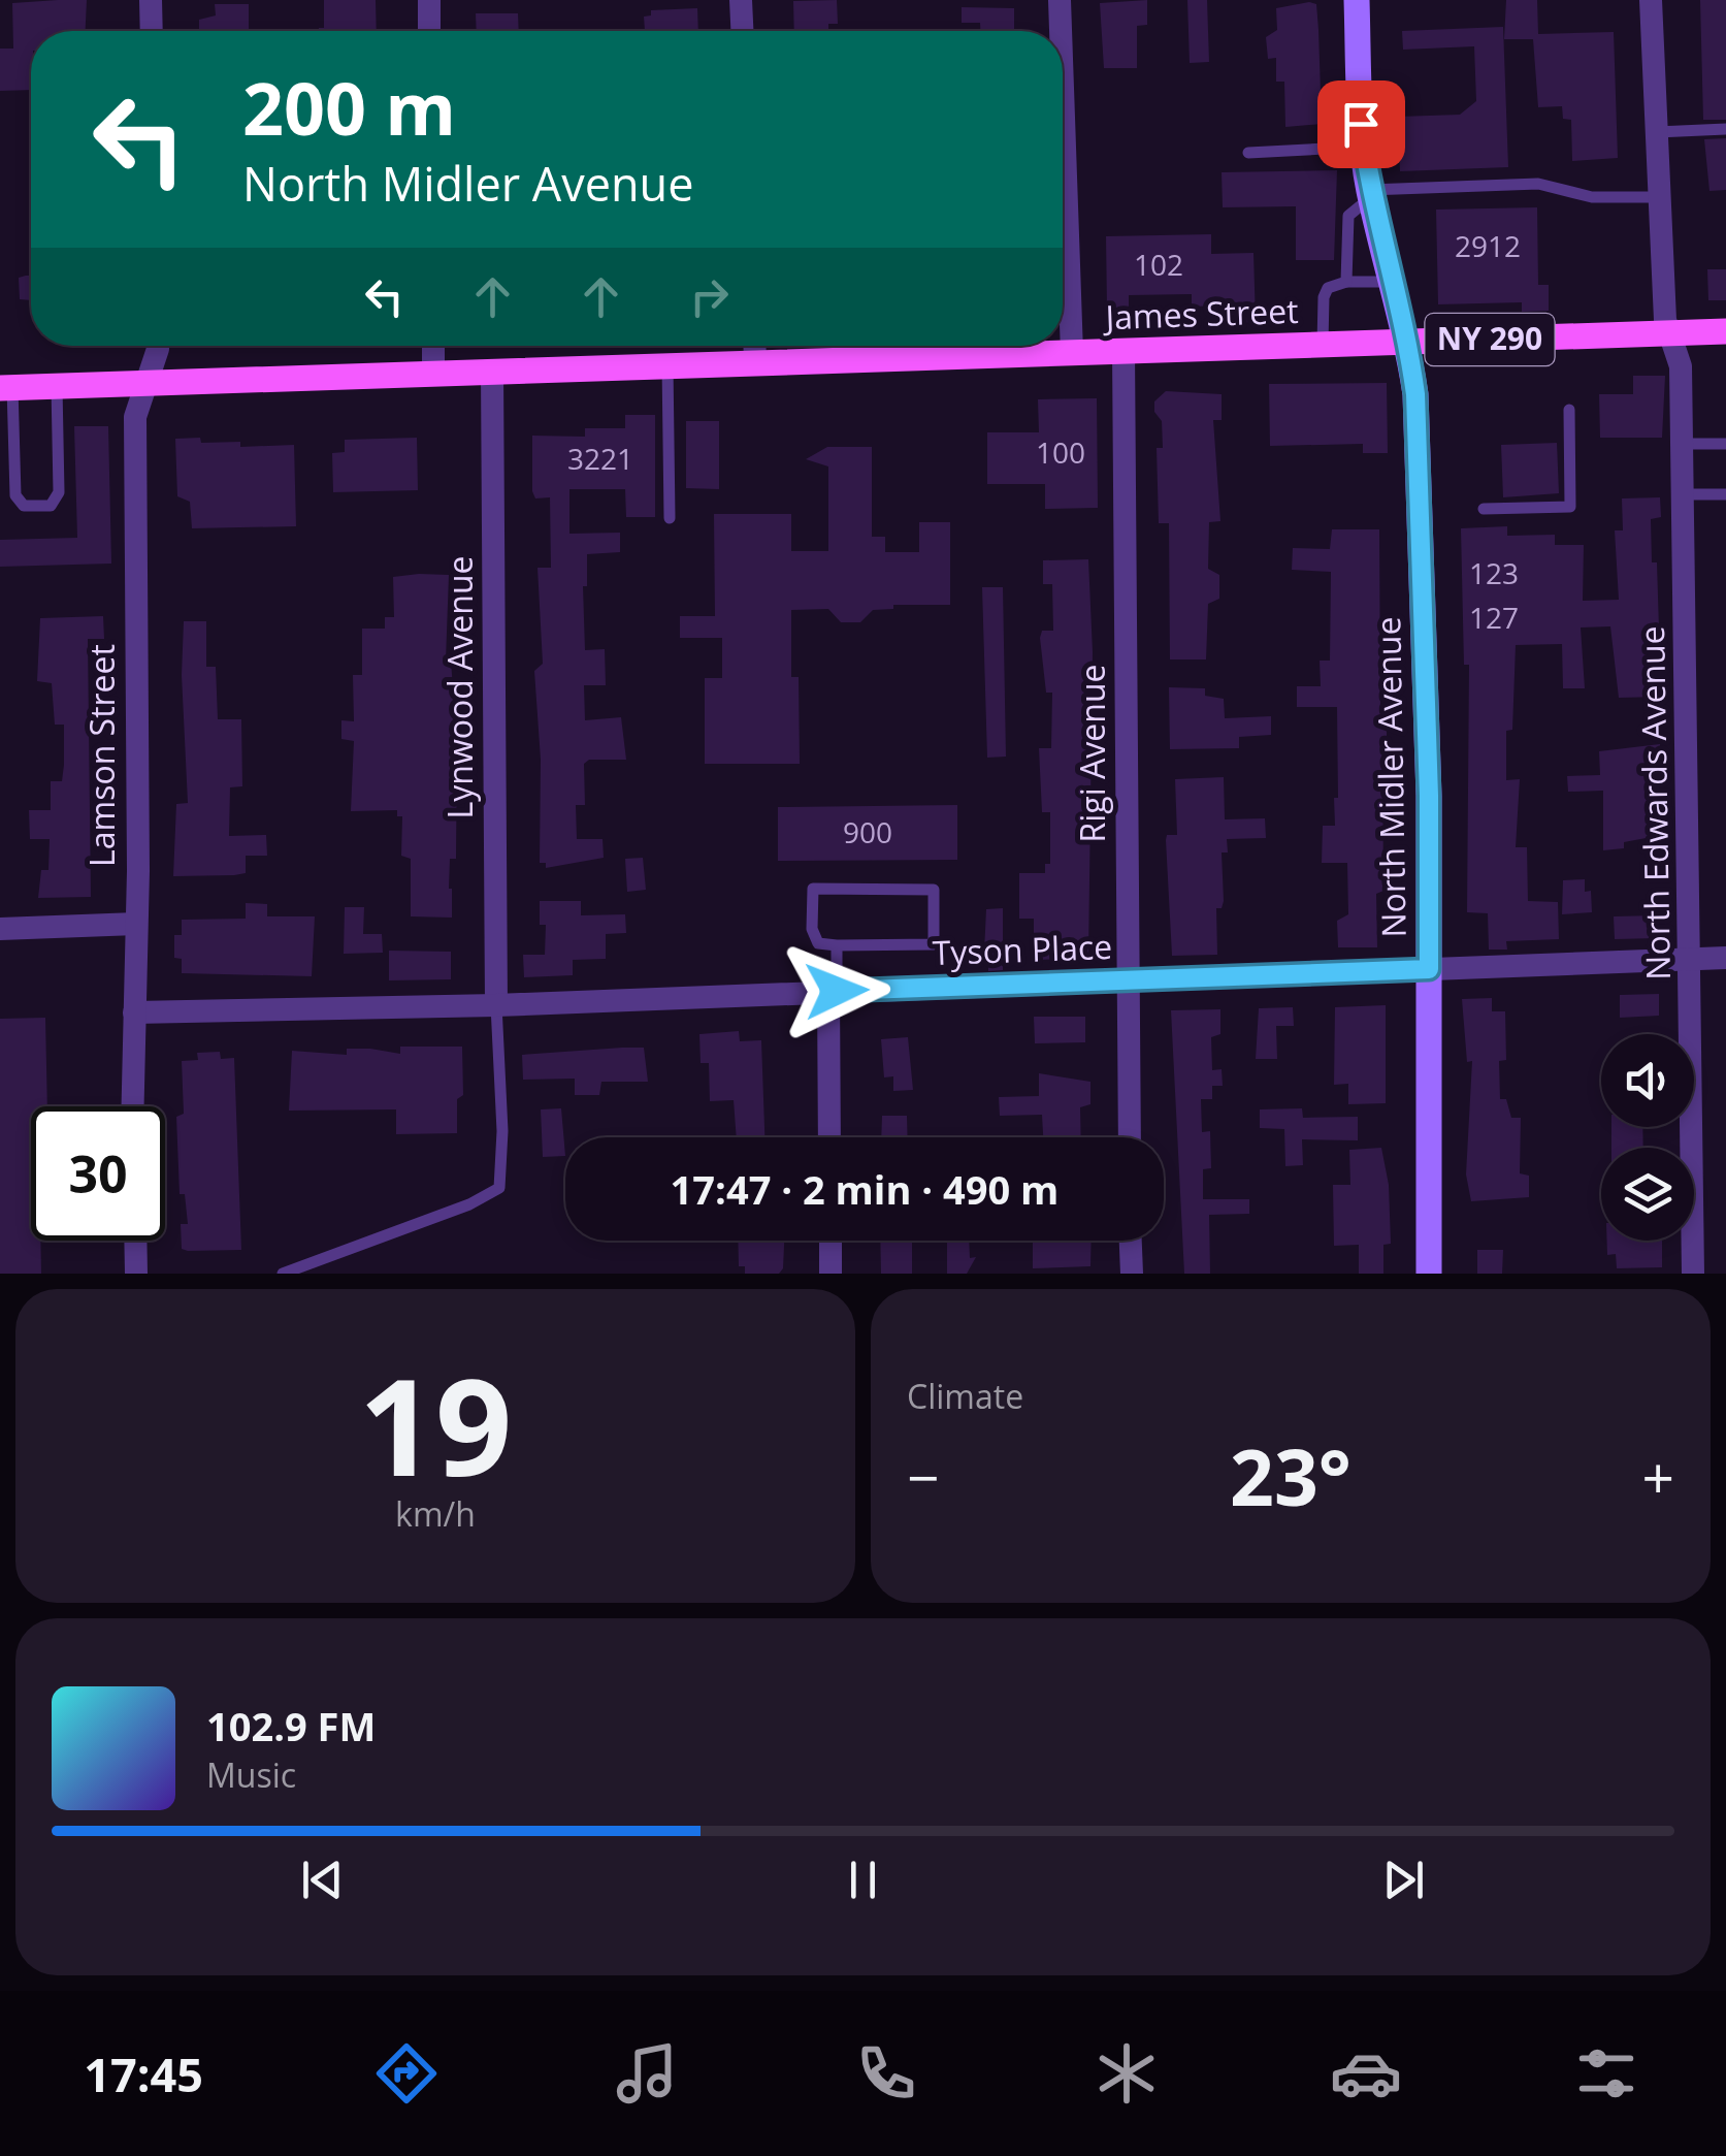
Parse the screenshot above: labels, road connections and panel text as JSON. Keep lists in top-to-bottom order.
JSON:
{
  "streets": {
    "main road": ["James Street", "NY 290", "North Midler Avenue"],
    "street": [
      "Lynwood Avenue",
      "Rigi Avenue",
      "Lamson Street",
      "North Edwards Avenue",
      "Tyson Place"
    ]
  },
  "crossings": [
    ["James Street", "Lynwood Avenue"],
    ["James Street", "Rigi Avenue"],
    ["James Street", "Lamson Street"],
    ["James Street", "North Midler Avenue"],
    ["James Street", "North Edwards Avenue"],
    ["Lynwood Avenue", "Tyson Place"],
    ["Rigi Avenue", "Tyson Place"],
    ["Lamson Street", "Tyson Place"],
    ["North Midler Avenue", "Tyson Place"],
    ["North Edwards Avenue", "Tyson Place"]
  ],
  "house_numbers": [
    "2912",
    "102",
    "100",
    "3221",
    "123",
    "127",
    "900"
  ],
  "page": {
    "turn": ["200 m", "North Midler Avenue"],
    "limit": "30",
    "trip": "17:47 · 2 min · 490 m",
    "tile": [
      ["19", "km/h"],
      "Climate"
    ],
    "heat": ["−", "23°", "+"],
    "song": ["102.9 FM", "Music"],
    "tabs": "17:45"
  }
}
